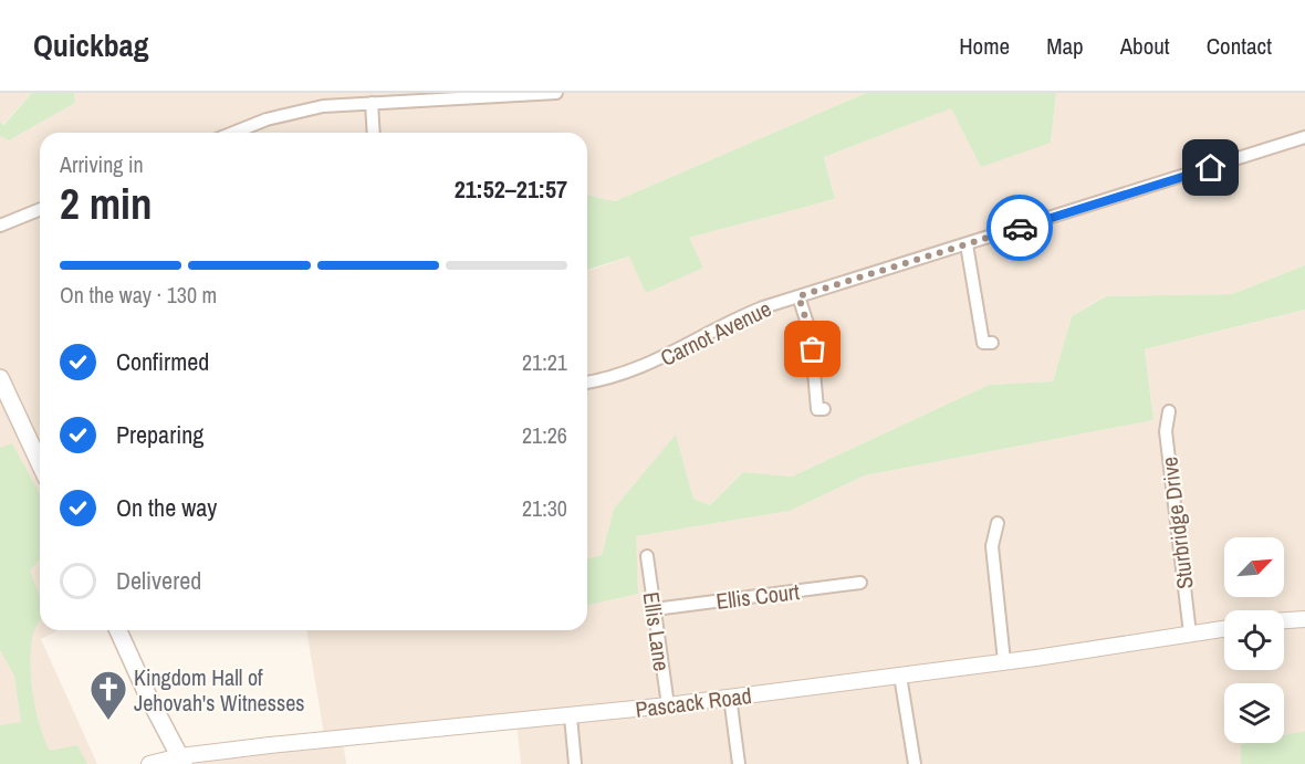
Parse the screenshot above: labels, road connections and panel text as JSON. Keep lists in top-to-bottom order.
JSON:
{
  "streets": {
    "street": [
      "Carnot Avenue",
      "Sturbridge Drive",
      "Ellis Court",
      "Ellis Lane",
      "Pascack Road"
    ]
  },
  "crossings": [
    ["Sturbridge Drive", "Pascack Road"],
    ["Ellis Court", "Ellis Lane"],
    ["Ellis Lane", "Pascack Road"]
  ],
  "places": {
    "church": ["Kingdom Hall of Jehovah's Witnesses"]
  },
  "north": "top right",
  "page": {
    "header": "Quickbag",
    "nav": [
      "Home",
      "Map",
      "About",
      "Contact"
    ],
    "heading": ["2 min", "Arriving in", "21:52–21:57"],
    "bar": "On the way · 130 m",
    "list": [
      ["Confirmed", "21:21"],
      ["Preparing", "21:26"],
      ["On the way", "21:30"],
      "Delivered"
    ]
  }
}
